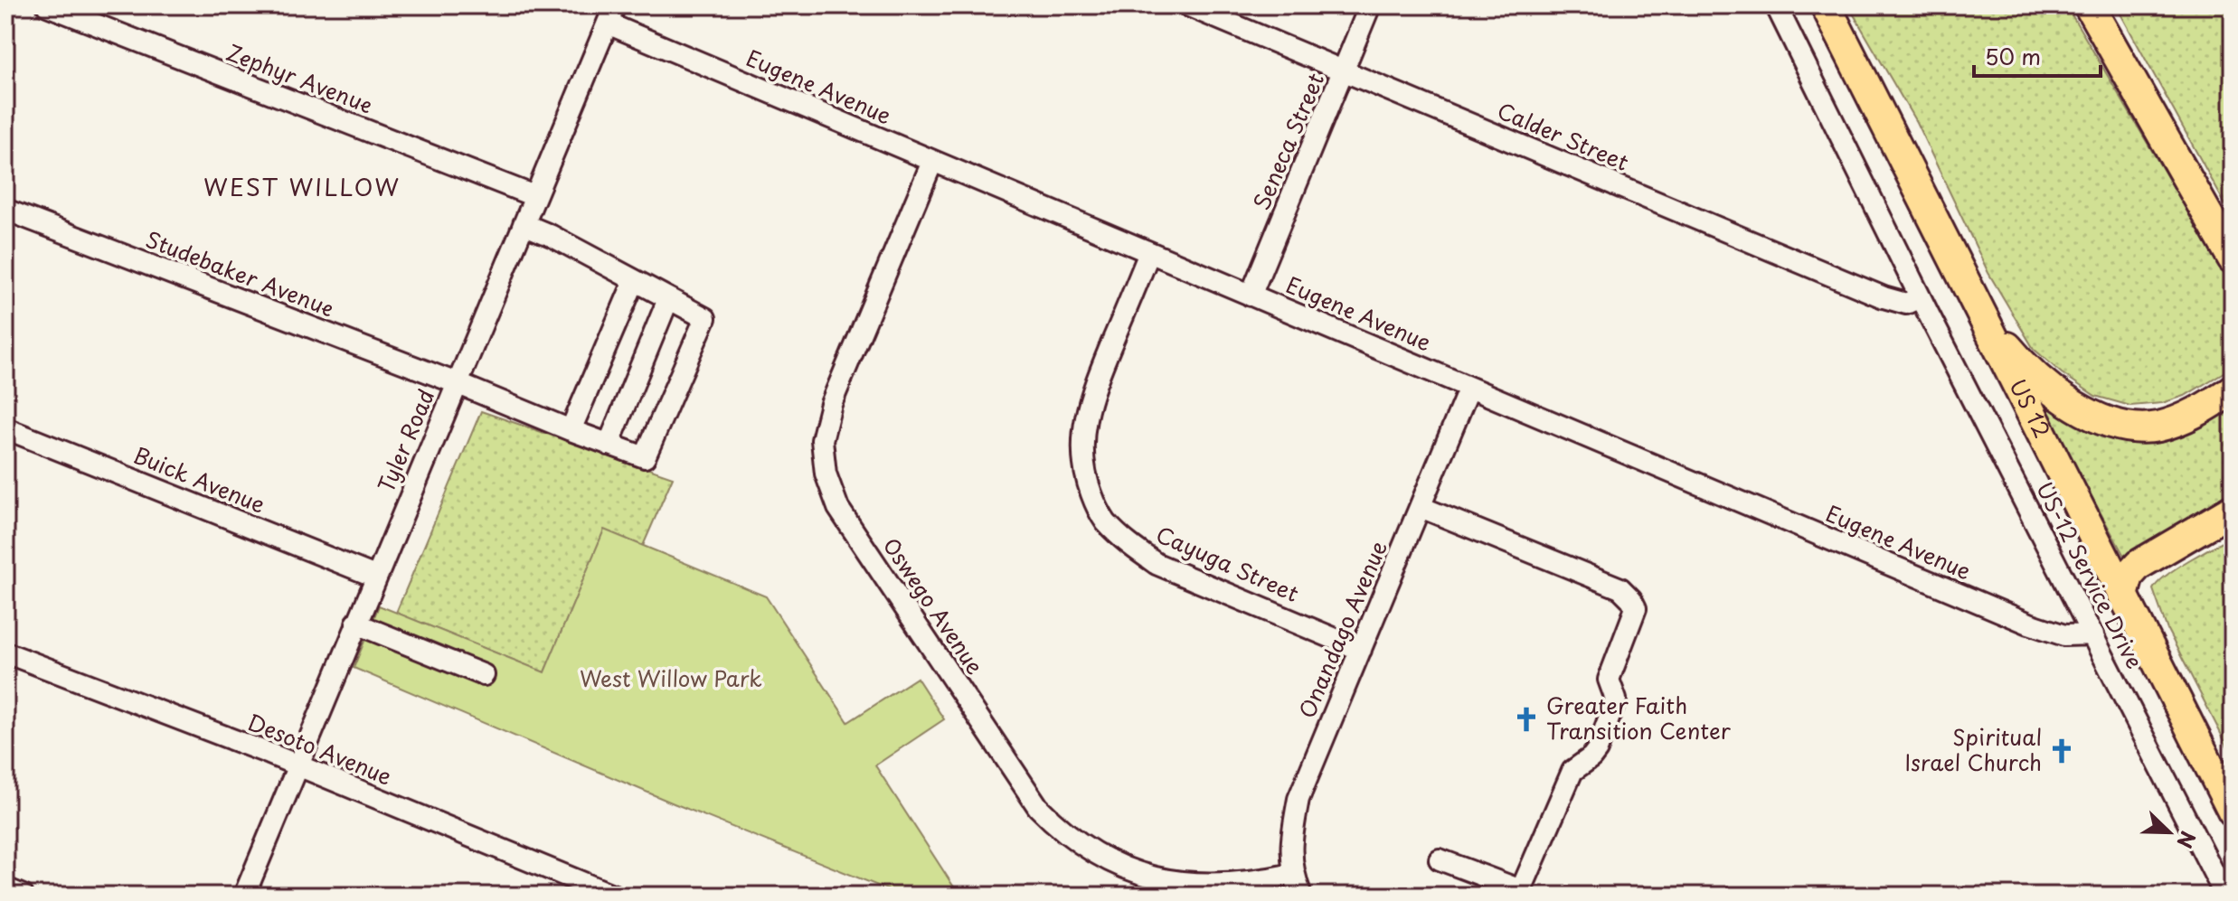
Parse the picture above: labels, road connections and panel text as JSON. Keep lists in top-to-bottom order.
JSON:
{
  "streets": {
    "highway": ["US 12"],
    "street": [
      "Zephyr Avenue",
      "Eugene Avenue",
      "Calder Street",
      "Seneca Street",
      "Studebaker Avenue",
      "Tyler Road",
      "Buick Avenue",
      "Cayuga Street",
      "US-12 Service Drive",
      "Oswego Avenue",
      "Onandago Avenue",
      "Desoto Avenue"
    ]
  },
  "crossings": [
    ["Zephyr Avenue", "Tyler Road"],
    ["Eugene Avenue", "Seneca Street"],
    ["Eugene Avenue", "Tyler Road"],
    ["Eugene Avenue", "Cayuga Street"],
    ["Eugene Avenue", "US-12 Service Drive"],
    ["Eugene Avenue", "Oswego Avenue"],
    ["Eugene Avenue", "Onandago Avenue"],
    ["Calder Street", "Seneca Street"],
    ["Calder Street", "US-12 Service Drive"],
    ["Studebaker Avenue", "Tyler Road"],
    ["Tyler Road", "Buick Avenue"],
    ["Tyler Road", "Desoto Avenue"],
    ["Cayuga Street", "Onandago Avenue"],
    ["Oswego Avenue", "Onandago Avenue"]
  ],
  "districts": ["WEST WILLOW"],
  "parks": ["West Willow Park"],
  "places": {
    "church": ["Greater Faith Transition Center", "Spiritual Israel Church"]
  },
  "scale_bar": "50 m",
  "north": "bottom right"
}
